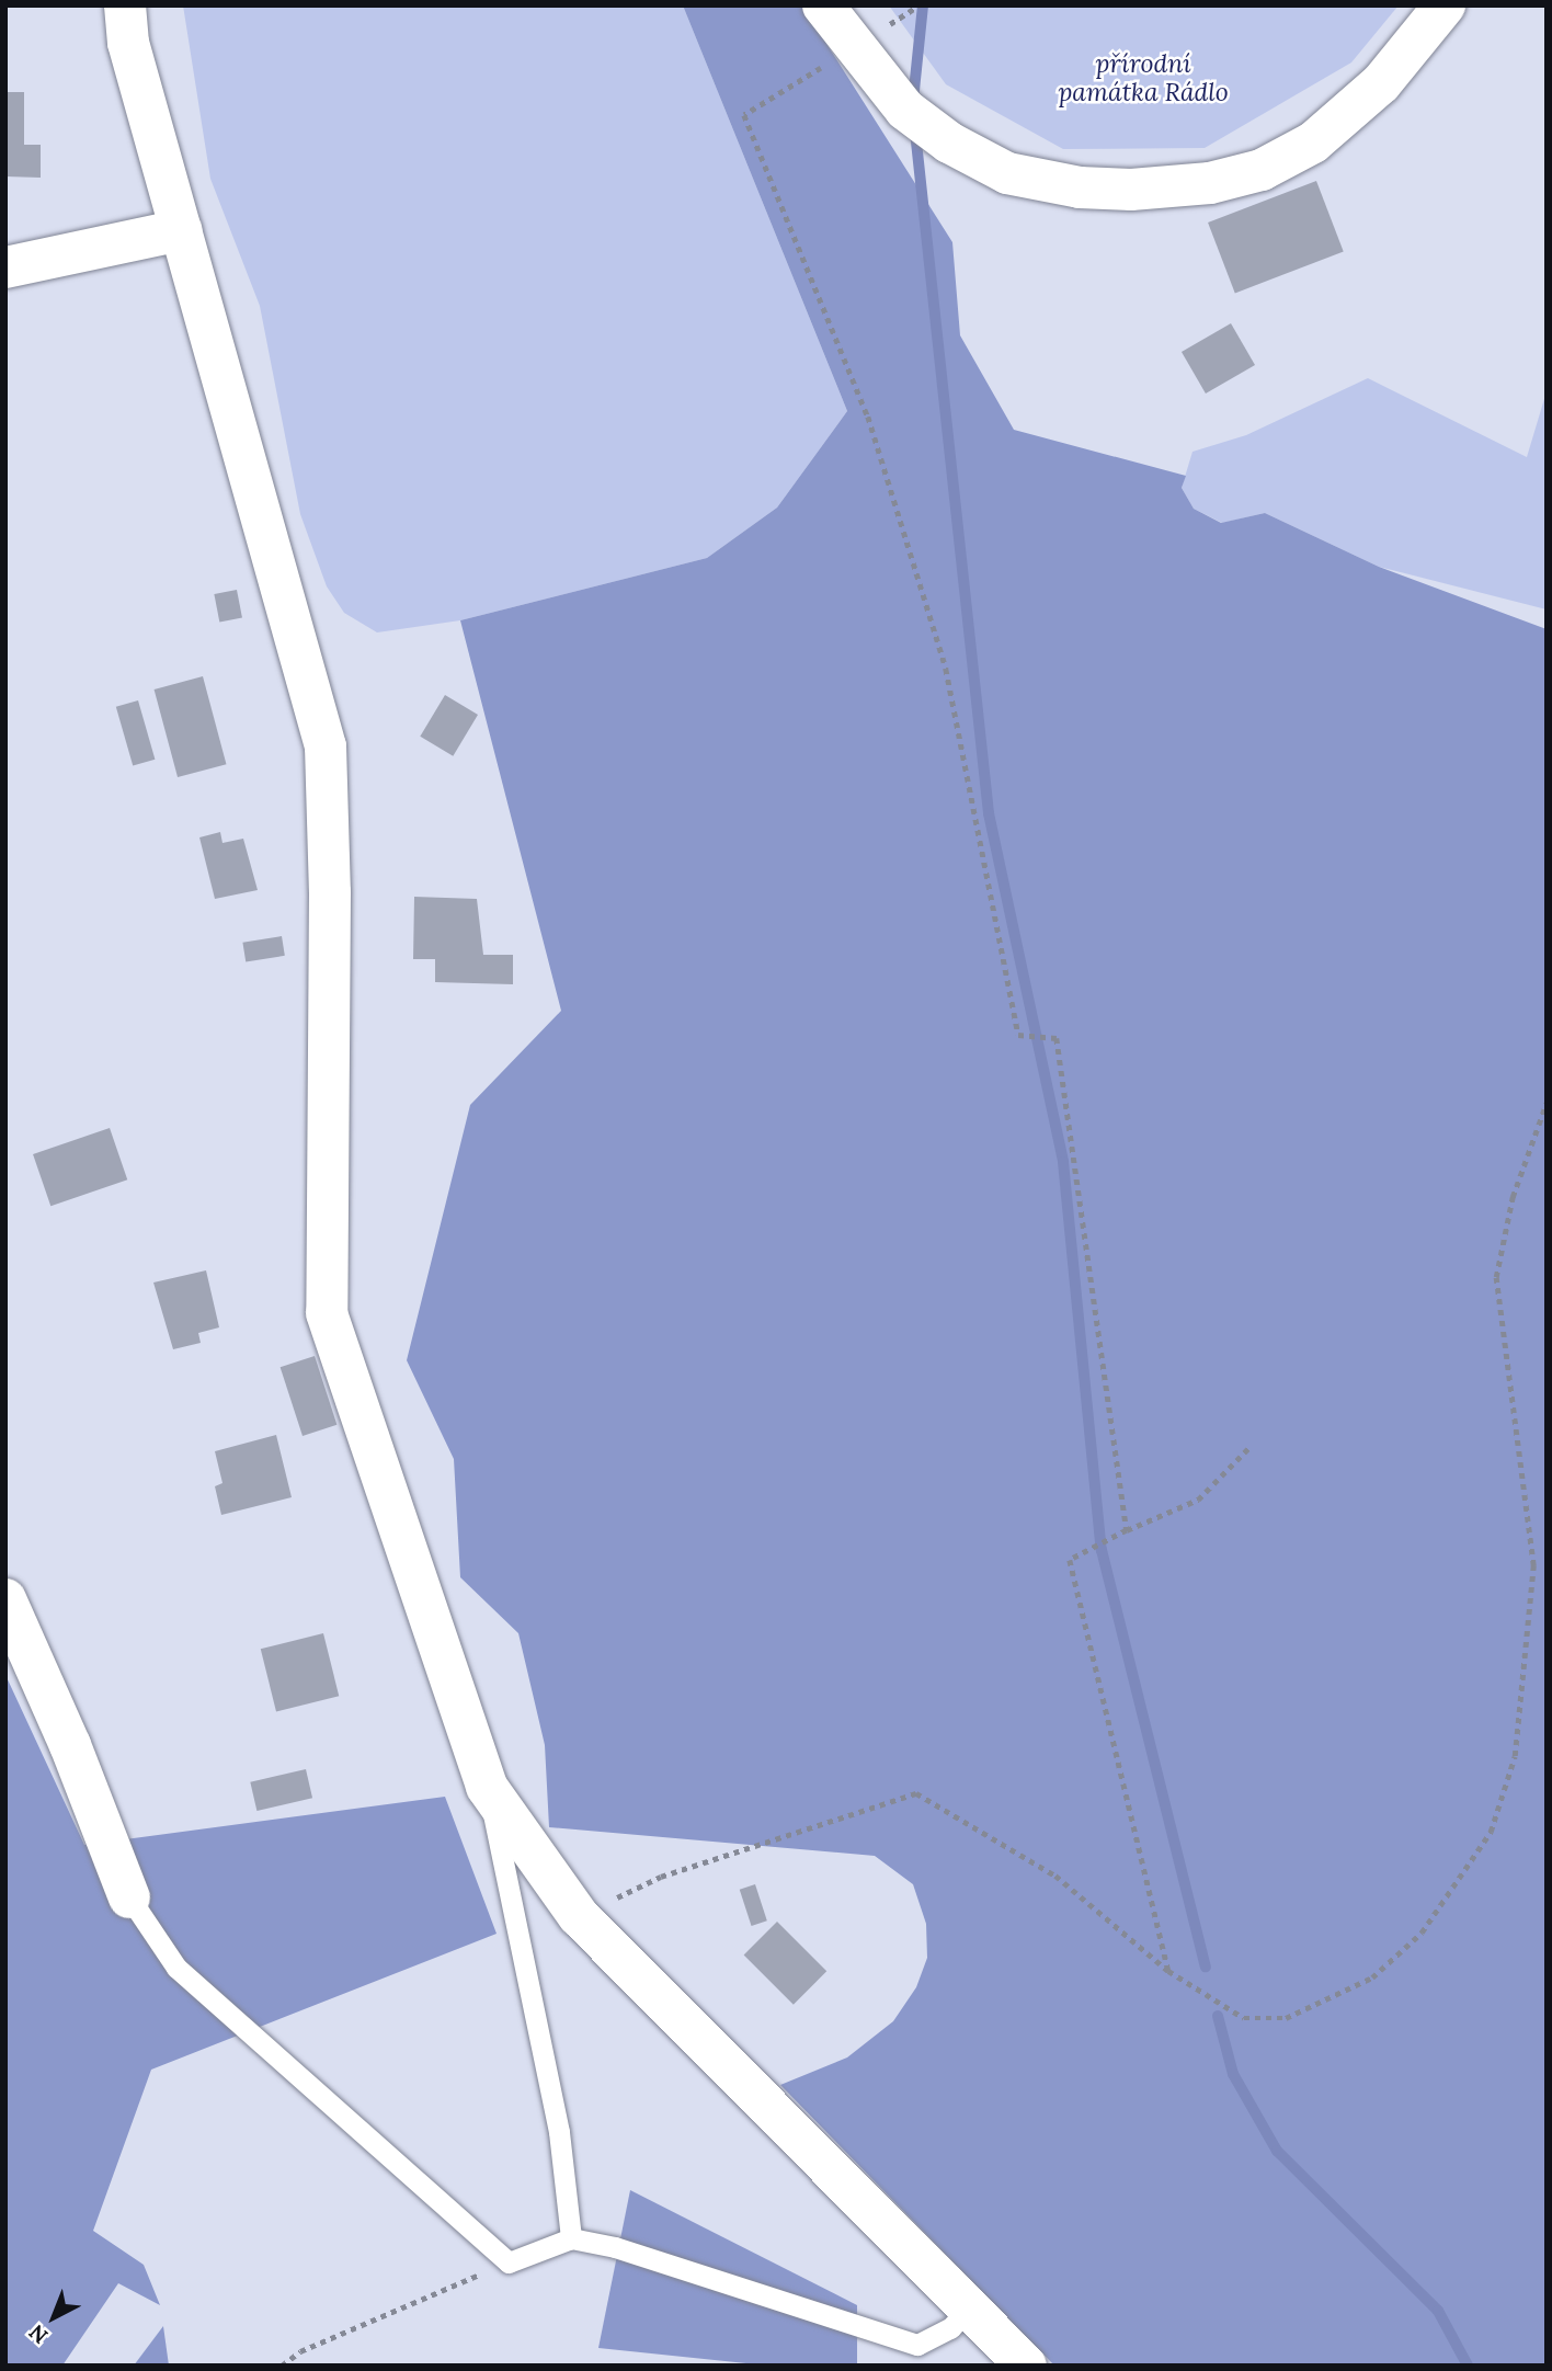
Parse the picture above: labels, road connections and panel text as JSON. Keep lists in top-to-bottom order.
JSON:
{
  "parks": ["přírodní památka Rádlo"],
  "north": "bottom left"
}
